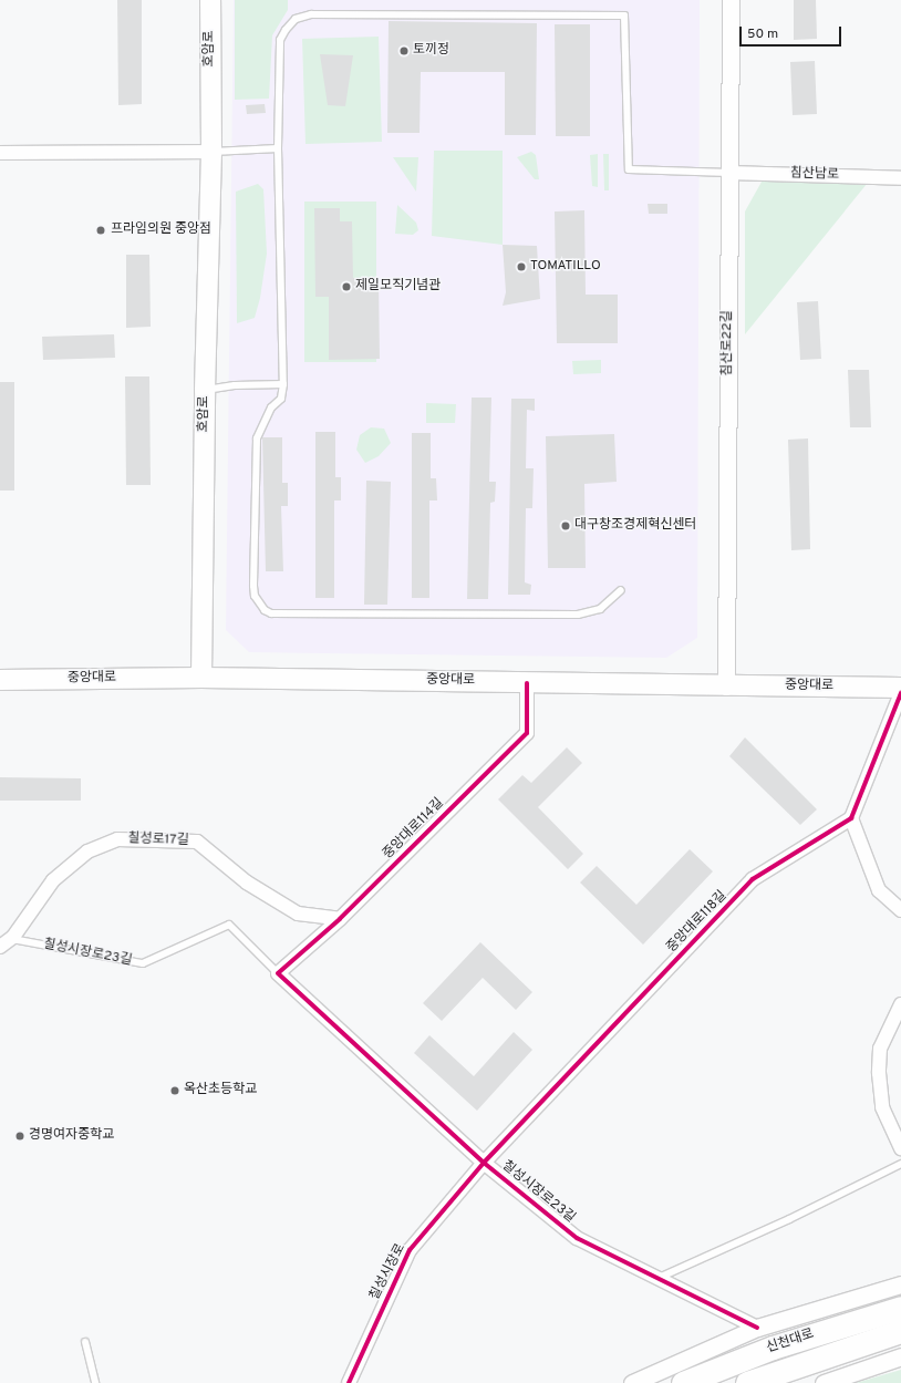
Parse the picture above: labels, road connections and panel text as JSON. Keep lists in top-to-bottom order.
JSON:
{
  "streets": {
    "highway": ["신천대로"],
    "main road": ["호암로", "중앙대로"],
    "street": [
      "침산남로",
      "침산로22길",
      "중앙대로114길",
      "칠성로17길",
      "중앙대로118길",
      "칠성시장로23길",
      "칠성시장로"
    ]
  },
  "crossings": [
    ["호암로", "중앙대로"],
    ["침산남로", "침산로22길"],
    ["침산로22길", "중앙대로"],
    ["중앙대로", "중앙대로114길"],
    ["중앙대로114길", "칠성로17길"],
    ["중앙대로114길", "칠성시장로23길"],
    ["칠성로17길", "칠성시장로23길"],
    ["중앙대로118길", "칠성시장로23길"],
    ["중앙대로118길", "칠성시장로"],
    ["칠성시장로23길", "칠성시장로"]
  ],
  "places": [
    "토끼정",
    "프라임의원 중앙점",
    "TOMATILLO",
    "제일모직기념관",
    "대구창조경제혁신센터",
    "옥산초등학교",
    "경명여자중학교"
  ],
  "scale_bar": "50 m"
}
